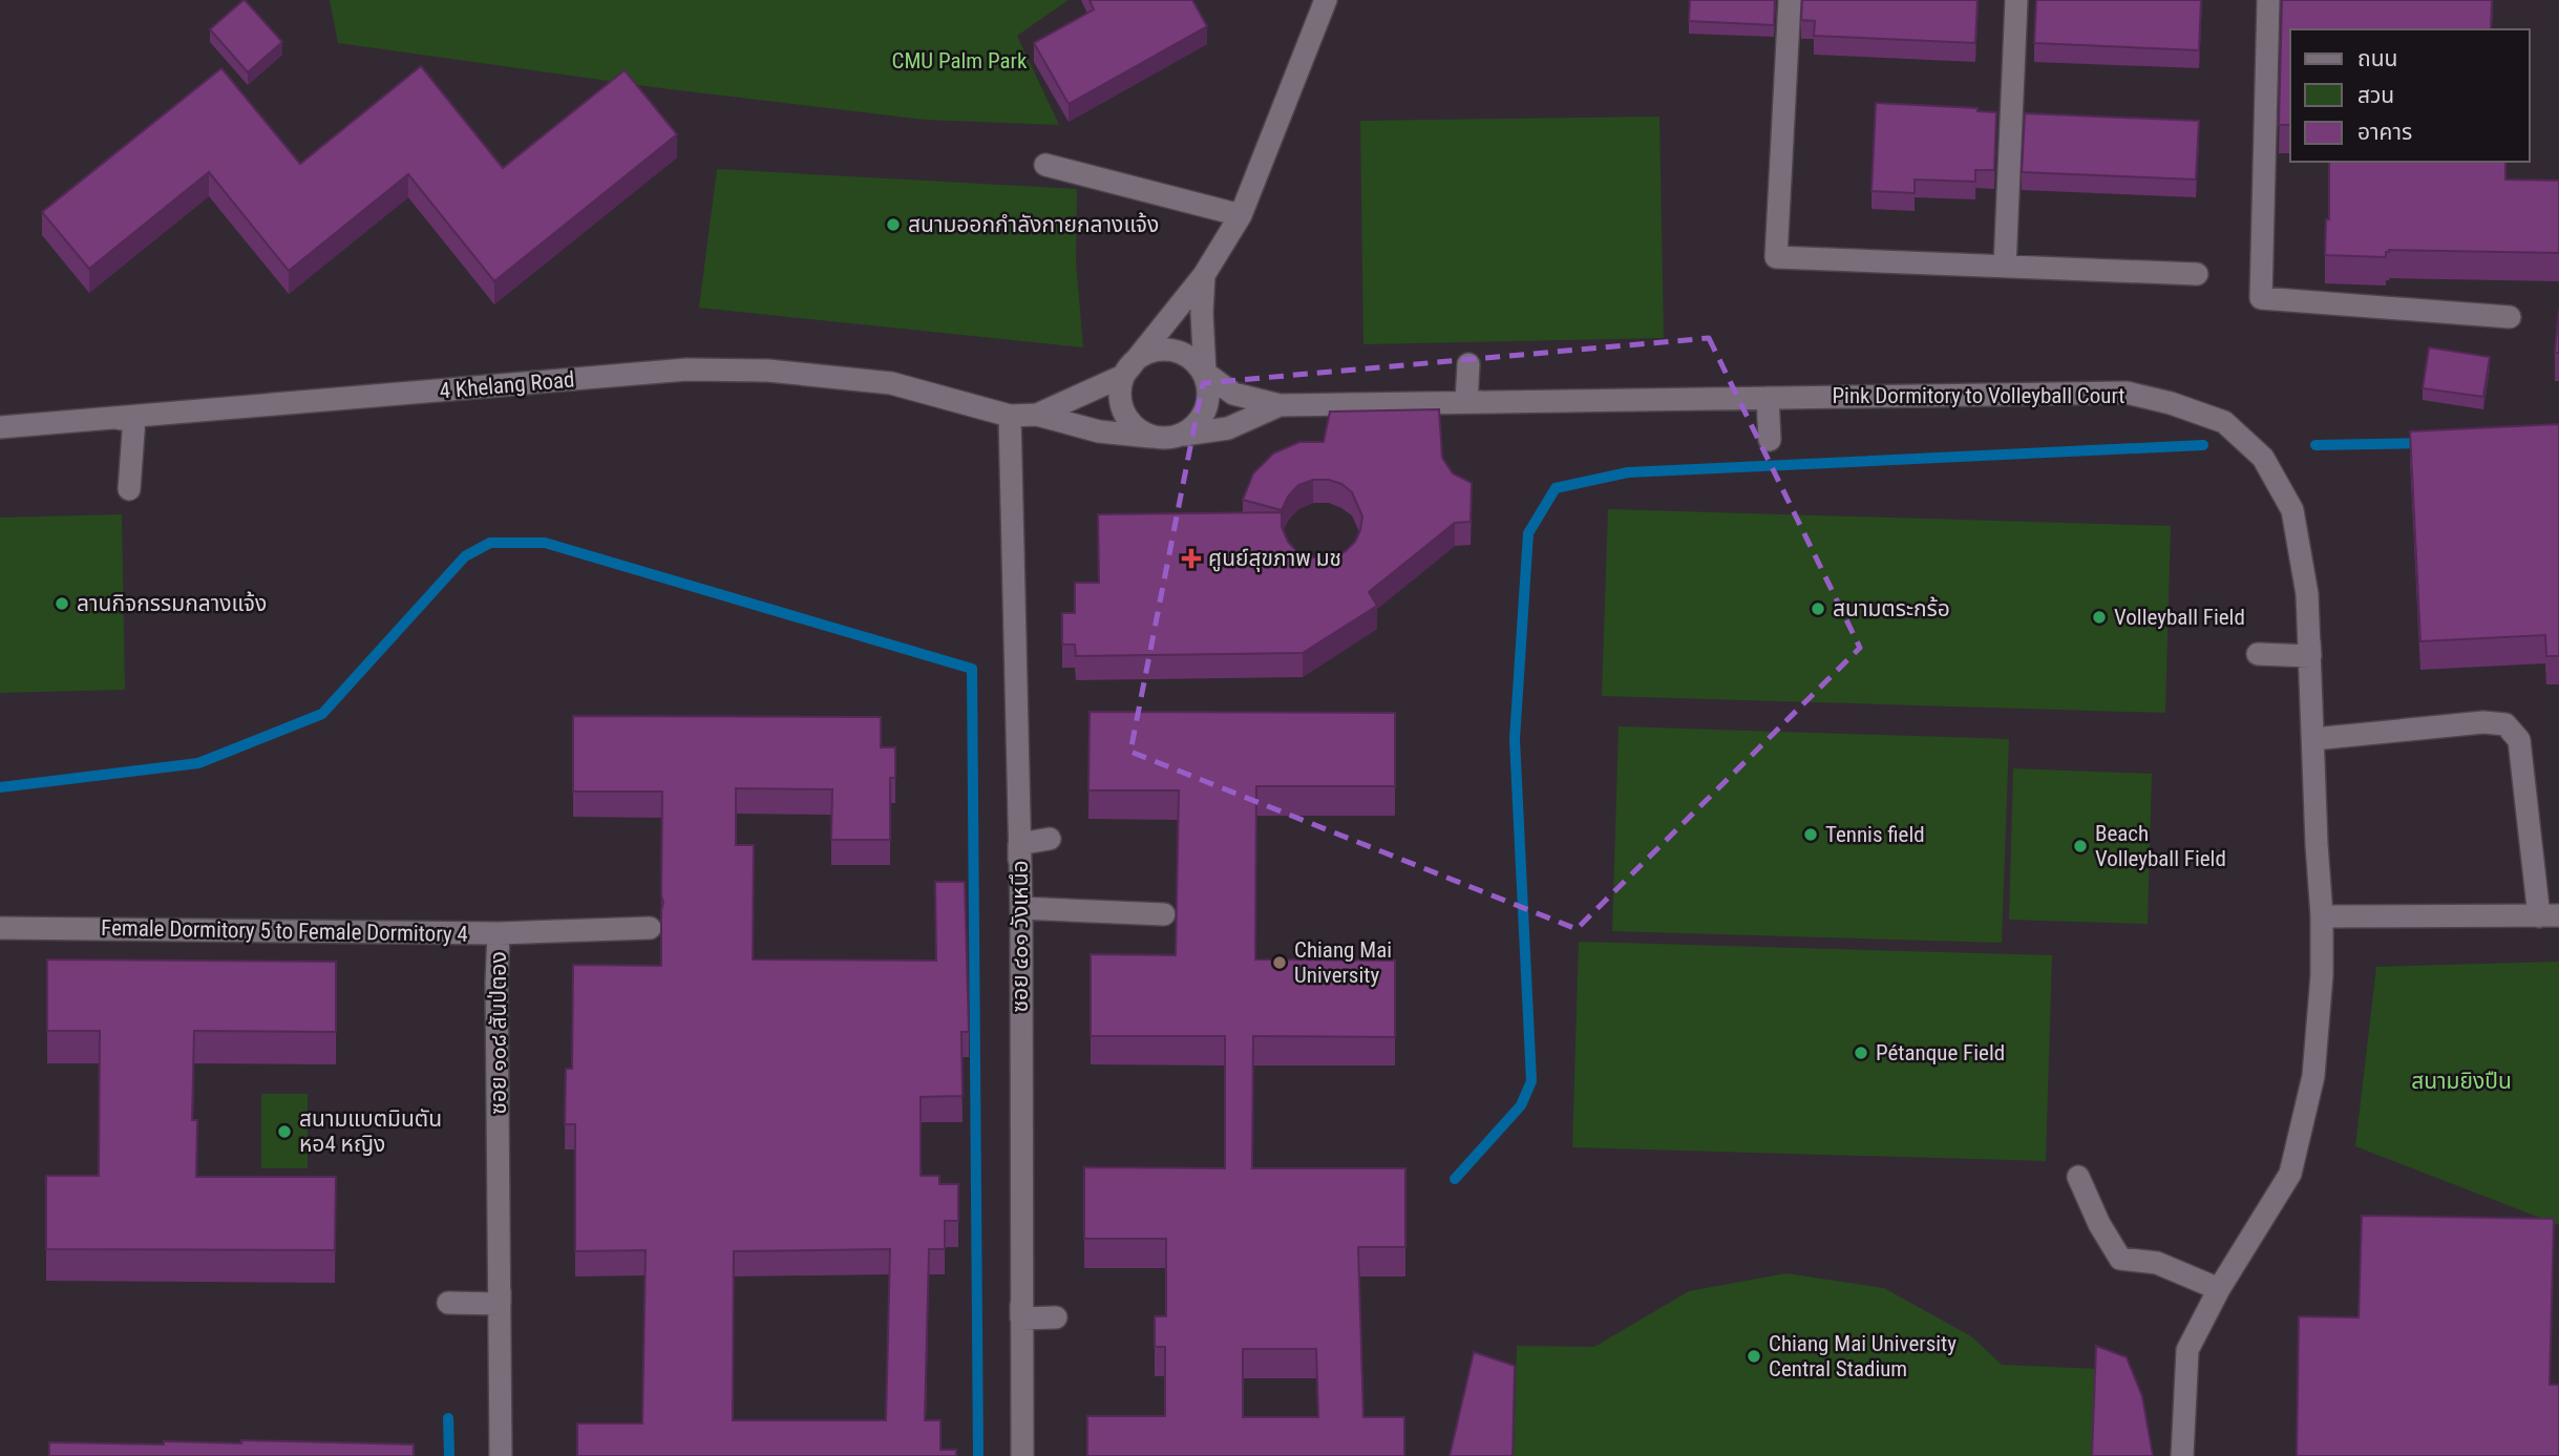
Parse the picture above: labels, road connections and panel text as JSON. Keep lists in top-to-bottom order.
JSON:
{
  "streets": {
    "street": [
      "4 Khelang Road",
      "Pink Dormitory to Volleyball Court",
      "Female Dormitory 5 to Female Dormitory 4",
      "ซอย ๔๐๑ วังเหนึอ"
    ]
  },
  "crossings": [
    ["4 Khelang Road", "ซอย ๔๐๑ วังเหนึอ"]
  ],
  "parks": ["CMU Palm Park", "สนามยิงปืน"],
  "places": {
    "other": [
      "สนามออกกำลังกายกลางแจ้ง",
      "ลานกิจกรรมกลางแจ้ง",
      "สนามตระกร้อ",
      "Volleyball Field",
      "Tennis field",
      "Beach Volleyball Field",
      "Chiang Mai University",
      "Pétanque Field",
      "สนามแบตมินตัน หอ4 หญิง",
      "Chiang Mai University Central Stadium"
    ],
    "health": ["ศูนย์สุขภาพ มช"]
  },
  "legend": ["ถนน", "สวน", "อาคาร"]
}
